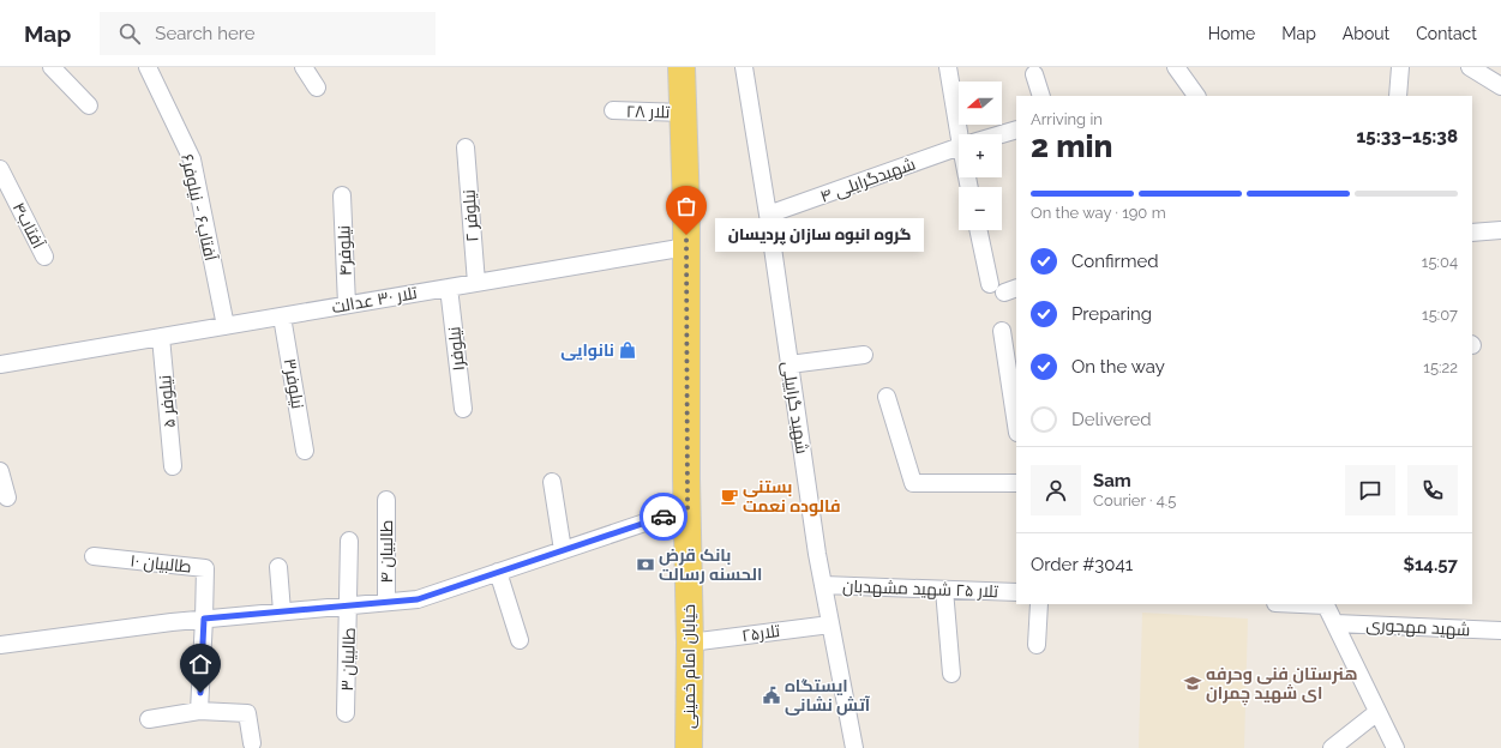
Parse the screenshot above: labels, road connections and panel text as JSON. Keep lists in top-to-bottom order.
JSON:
{
  "streets": {
    "main road": ["خیابان امام خمینی"],
    "street": [
      "تلار ۲۸",
      "شهیدگرایلی ۴",
      "آفتاب۶ - نیلوفر۶",
      "نیلوفر ۲",
      "آفتاب۴",
      "نیلوفر۴",
      "تلار ۳۰ عدالت",
      "نیلوفر۱",
      "نیلوفر۳",
      "نیلوفر ۵",
      "شهید گراییلی",
      "طالبیان ۴",
      "طالبیان ۱۰",
      "تلار ۲۵ شهید مشهدبان",
      "شهید مهجوری",
      "تلار۲۵",
      "طالبیان ۳"
    ]
  },
  "crossings": [
    ["تلار ۲۸", "خیابان امام خمینی"],
    ["شهیدگرایلی ۴", "شهید گراییلی"],
    ["آفتاب۶ - نیلوفر۶", "تلار ۳۰ عدالت"],
    ["نیلوفر ۲", "تلار ۳۰ عدالت"],
    ["نیلوفر۴", "تلار ۳۰ عدالت"],
    ["تلار ۳۰ عدالت", "نیلوفر۱"],
    ["تلار ۳۰ عدالت", "نیلوفر۳"],
    ["تلار ۳۰ عدالت", "نیلوفر ۵"],
    ["تلار ۳۰ عدالت", "خیابان امام خمینی"],
    ["شهید گراییلی", "تلار ۲۵ شهید مشهدبان"],
    ["شهید گراییلی", "تلار۲۵"],
    ["تلار۲۵", "خیابان امام خمینی"]
  ],
  "places": {
    "other": ["گروه انبوه سازان پردیسان"],
    "shop": ["نانوایی"],
    "cafe": ["بستنی فالوده نعمت"],
    "bank": ["بانک قرض الحسنه رسالت"],
    "school or university": ["هنرستان فنی وحرفه ای شهید چمران"],
    "public building": ["ایستگاه آتش نشانی"]
  },
  "north": "left",
  "page": {
    "header": "Map",
    "search": "Search here",
    "nav": [
      "Home",
      "Map",
      "About",
      "Contact"
    ],
    "map_buttons": ["+", "−"],
    "heading": ["2 min", "Arriving in", "15:33–15:38"],
    "panel": [
      "Sam",
      "Courier · 4.5",
      "Order #3041",
      "$14.57"
    ],
    "bar": "On the way · 190 m",
    "bubble": "گروه انبوه سازان پردیسان",
    "list": [
      ["Confirmed", "15:04"],
      ["Preparing", "15:07"],
      ["On the way", "15:22"],
      "Delivered"
    ]
  }
}
